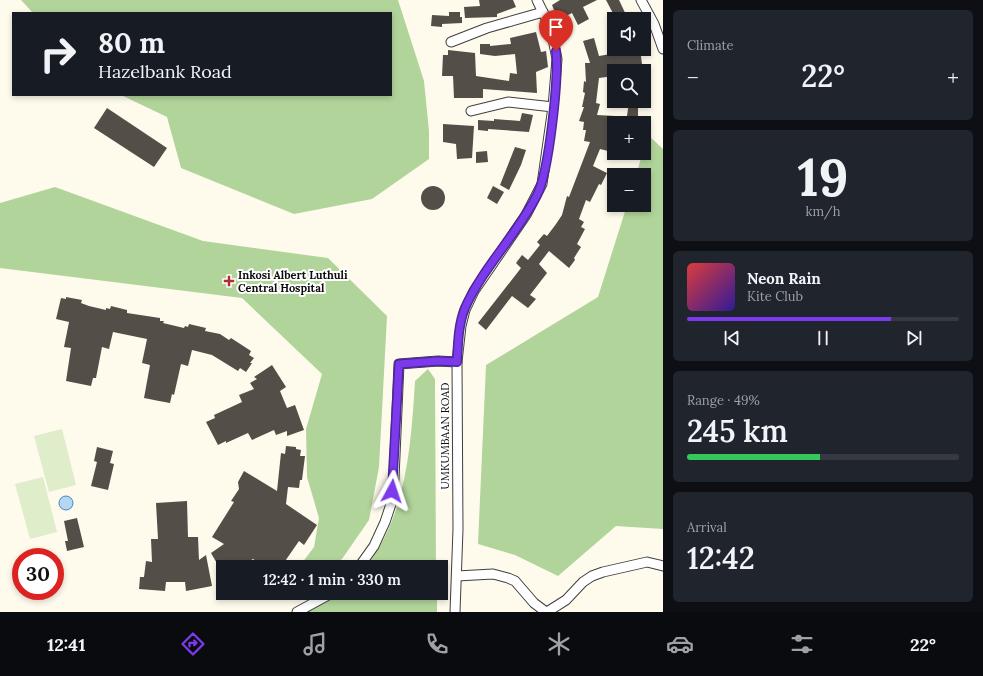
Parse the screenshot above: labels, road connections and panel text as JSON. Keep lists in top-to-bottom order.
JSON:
{
  "streets": {
    "street": ["UMKUMBAAN ROAD"]
  },
  "places": {
    "health": ["Inkosi Albert Luthuli Central Hospital"]
  },
  "page": {
    "tile": [
      "Climate",
      ["19", "km/h"],
      ["Range · 49%", "245 km"],
      ["Arrival", "12:42"]
    ],
    "map_buttons": ["+", "−"],
    "turn": ["80 m", "Hazelbank Road"],
    "heat": ["−", "22°", "+"],
    "song": ["Neon Rain", "Kite Club"],
    "limit": "30",
    "trip": "12:42 · 1 min · 330 m",
    "tabs": ["12:41", "22°"]
  }
}
